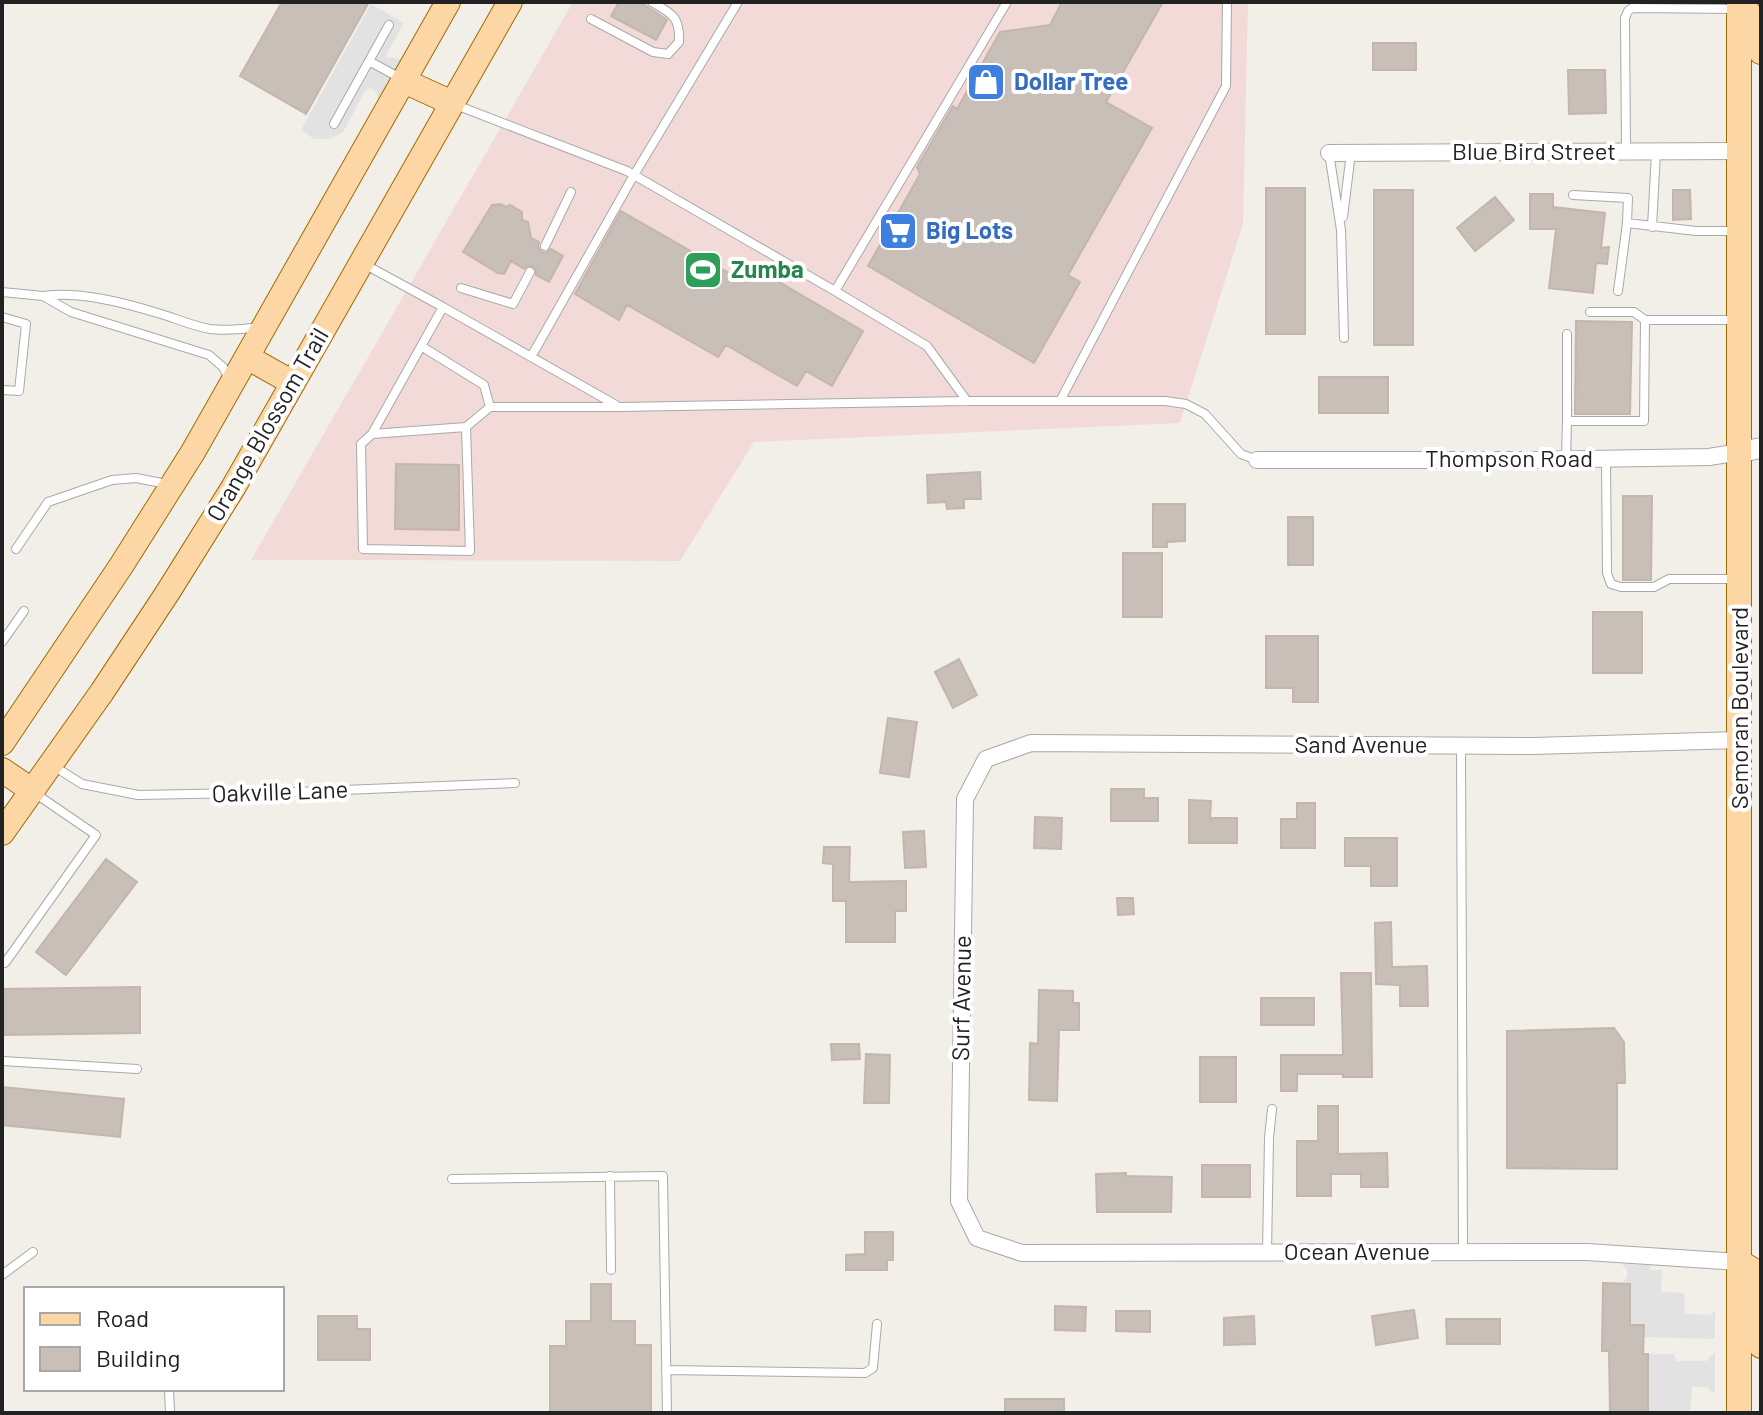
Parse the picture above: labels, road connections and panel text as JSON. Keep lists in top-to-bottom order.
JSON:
{
  "streets": {
    "main road": ["Orange Blossom Trail", "Semoran Boulevard"],
    "street": [
      "Blue Bird Street",
      "Thompson Road",
      "Sand Avenue",
      "Surf Avenue",
      "Ocean Avenue"
    ],
    "lane": ["Oakville Lane"]
  },
  "crossings": [
    ["Blue Bird Street", "Semoran Boulevard"],
    ["Orange Blossom Trail", "Oakville Lane"],
    ["Thompson Road", "Semoran Boulevard"],
    ["Semoran Boulevard", "Sand Avenue"],
    ["Semoran Boulevard", "Ocean Avenue"],
    ["Sand Avenue", "Surf Avenue"],
    ["Surf Avenue", "Ocean Avenue"]
  ],
  "places": {
    "shop": ["Dollar Tree"],
    "supermarket": ["Big Lots"],
    "sports": ["Zumba"]
  },
  "legend": ["Road", "Building"]
}
